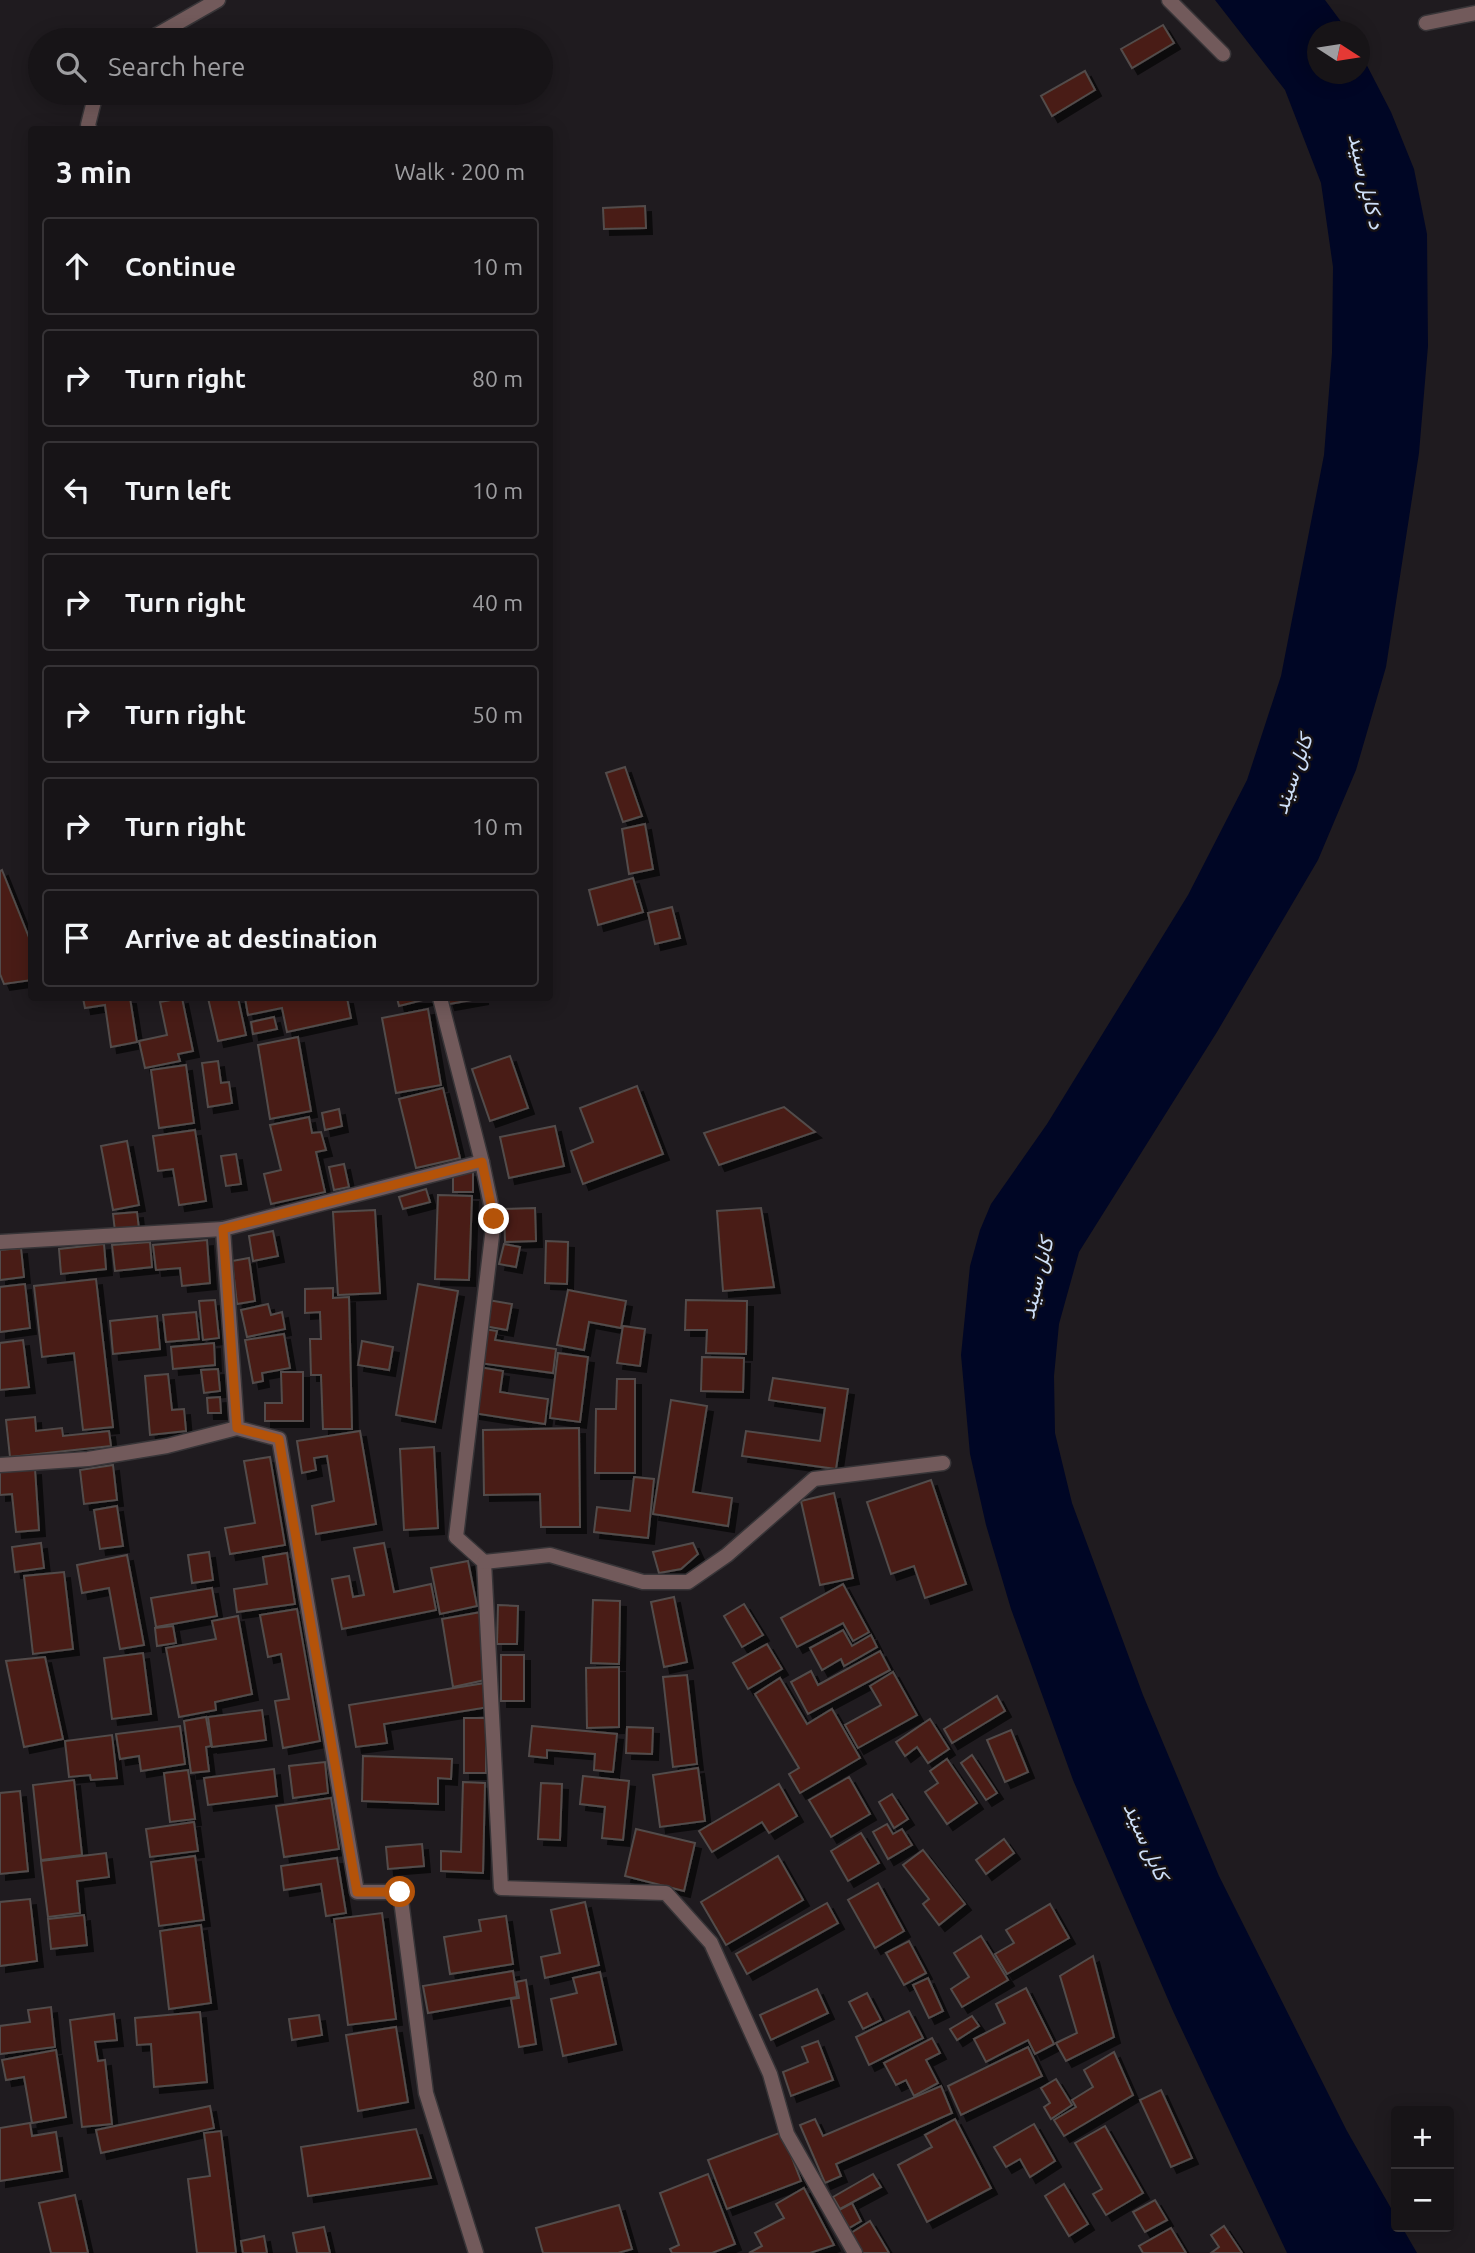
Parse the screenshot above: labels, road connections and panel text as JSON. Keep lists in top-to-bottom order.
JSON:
{
  "water": ["د کابل سيند", "کابل سيند"],
  "north": "right",
  "page": {
    "search": "Search here",
    "heading": ["3 min", "Walk · 200 m"],
    "list": [
      ["Continue", "10 m"],
      ["Turn right", "80 m"],
      ["Turn left", "10 m"],
      ["Turn right", "40 m"],
      ["Turn right", "50 m"],
      ["Turn right", "10 m"],
      "Arrive at destination"
    ],
    "map_buttons": ["+", "−"]
  }
}
